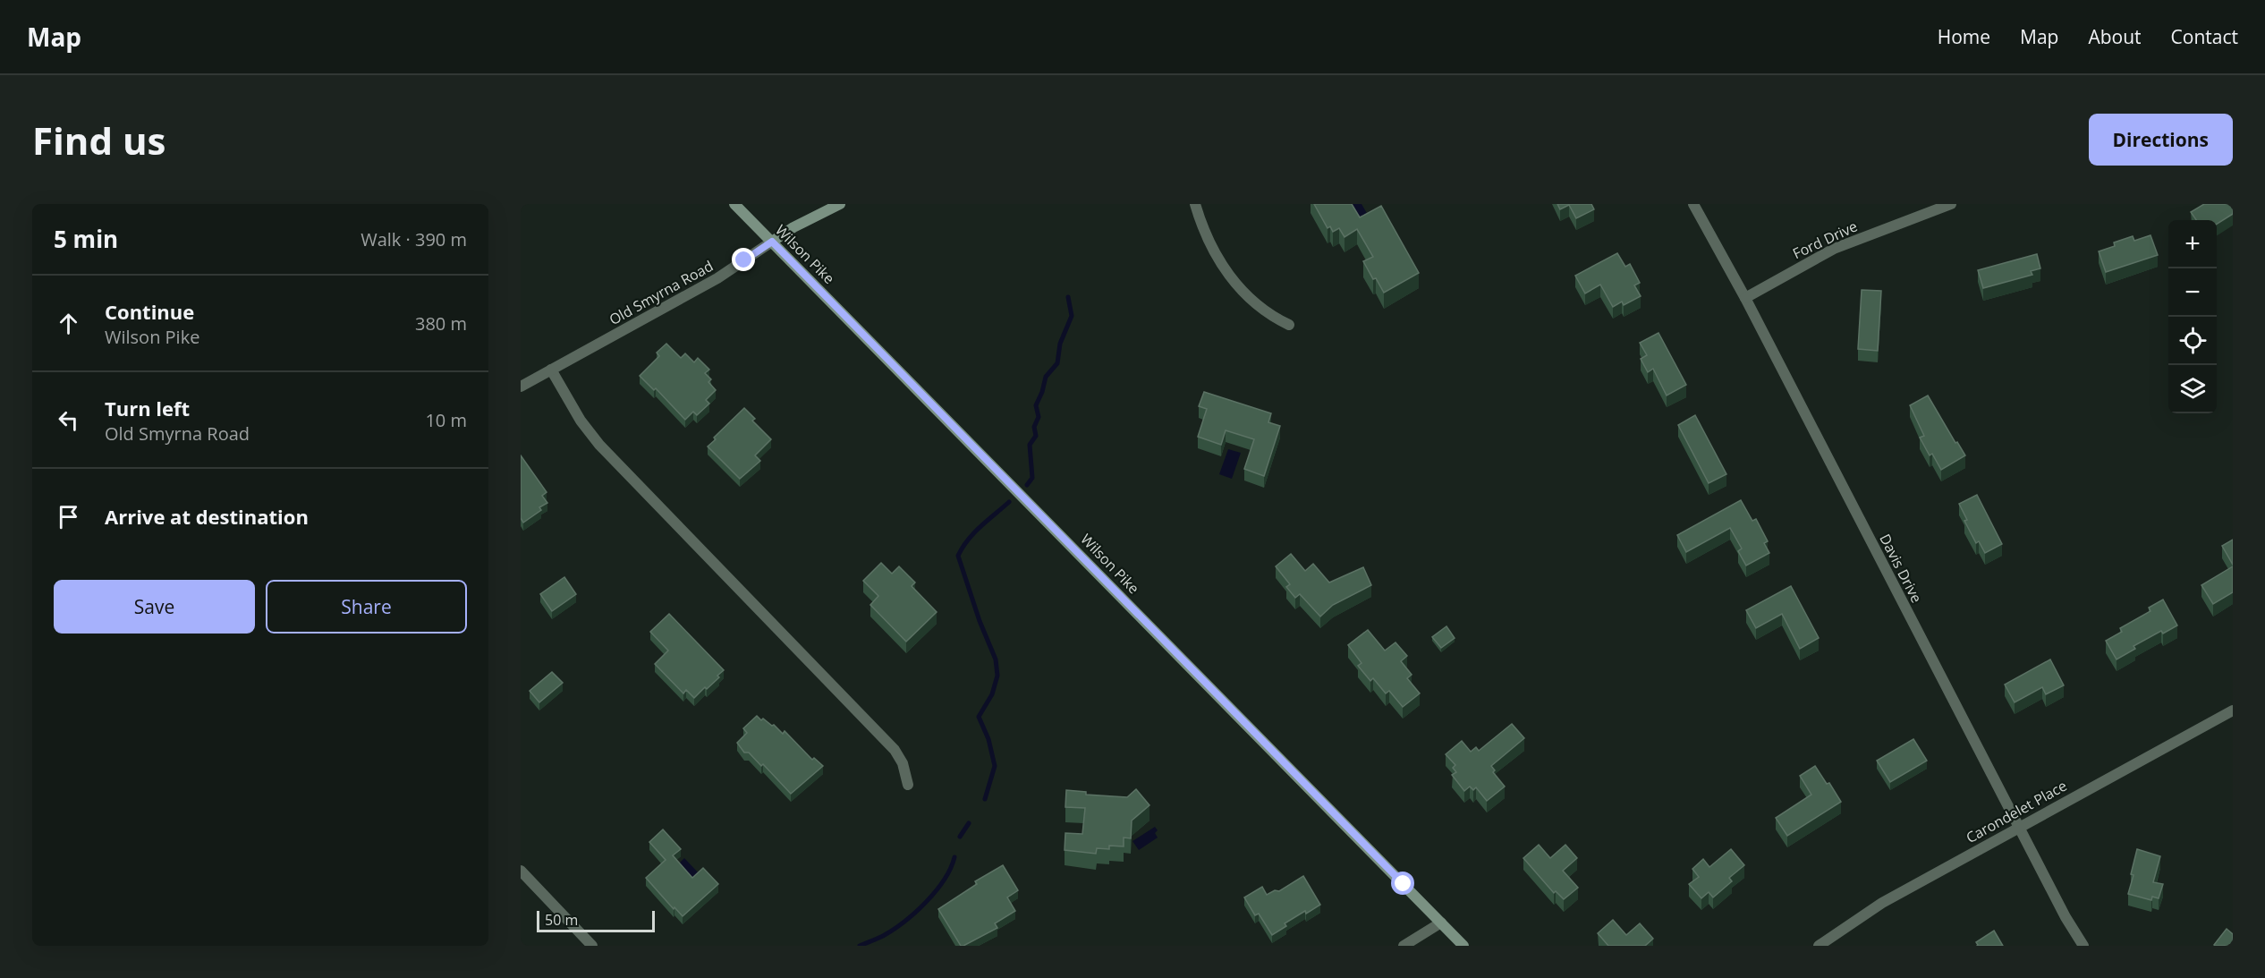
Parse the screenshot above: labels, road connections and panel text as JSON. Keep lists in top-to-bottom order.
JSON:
{
  "streets": {
    "main road": ["Wilson Pike", "Old Smyrna Road"],
    "street": ["Ford Drive", "Davis Drive", "Carondelet Place"]
  },
  "crossings": [
    ["Ford Drive", "Davis Drive"],
    ["Wilson Pike", "Old Smyrna Road"],
    ["Davis Drive", "Carondelet Place"]
  ],
  "scale_bar": "50 m",
  "page": {
    "header": "Map",
    "nav": [
      "Home",
      "Map",
      "About",
      "Contact"
    ],
    "buttons": [
      "Directions",
      ["Save", "Share"]
    ],
    "title": "Find us",
    "heading": ["5 min", "Walk · 390 m"],
    "map_buttons": ["+", "−"],
    "list": [
      ["Continue", "Wilson Pike", "380 m"],
      ["Turn left", "Old Smyrna Road", "10 m"],
      "Arrive at destination"
    ],
    "scale": "50 m"
  }
}
